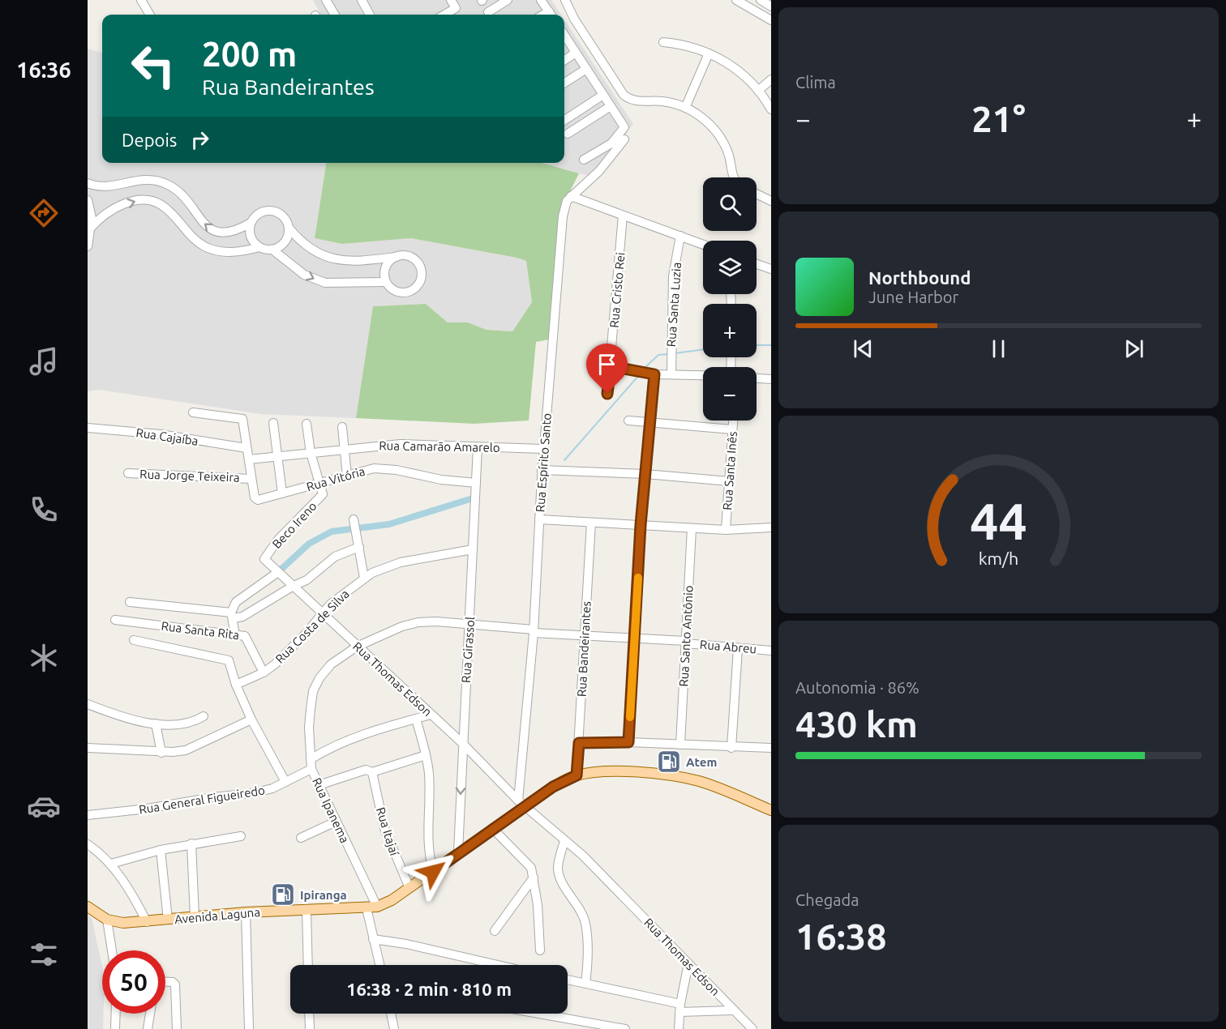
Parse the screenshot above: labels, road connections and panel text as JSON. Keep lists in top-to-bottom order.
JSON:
{
  "streets": {
    "main road": ["Avenida Laguna"],
    "street": [
      "Rua Cristo Rei",
      "Rua Santa Luzia",
      "Rua Cajaíba",
      "Rua Camarão Amarelo",
      "Rua Espírito Santo",
      "Rua Santa Inês",
      "Rua Jorge Teixeira",
      "Rua Vitória",
      "Beco Ireno",
      "Rua Costa de Silva",
      "Rua Santa Rita",
      "Rua Santo Antônio",
      "Rua Abreu",
      "Rua Bandeirantes",
      "Rua Girassol",
      "Rua Thomas Edson",
      "Rua General Figueiredo",
      "Rua Ipanema",
      "Rua Itajaí"
    ]
  },
  "crossings": [
    ["Rua Camarão Amarelo", "Rua Espírito Santo"],
    ["Rua Camarão Amarelo", "Rua Girassol"],
    ["Rua Espírito Santo", "Rua Abreu"],
    ["Rua Espírito Santo", "Rua Thomas Edson"],
    ["Rua Espírito Santo", "Rua Ipanema"],
    ["Rua Espírito Santo", "Avenida Laguna"],
    ["Rua Jorge Teixeira", "Rua Vitória"],
    ["Rua Vitória", "Beco Ireno"],
    ["Rua Vitória", "Rua Girassol"],
    ["Beco Ireno", "Rua Thomas Edson"],
    ["Rua Costa de Silva", "Rua Santa Rita"],
    ["Rua Costa de Silva", "Rua Girassol"],
    ["Rua Costa de Silva", "Rua Thomas Edson"],
    ["Rua Santo Antônio", "Rua Abreu"],
    ["Rua Abreu", "Rua Bandeirantes"],
    ["Rua Abreu", "Rua Ipanema"],
    ["Rua Bandeirantes", "Avenida Laguna"],
    ["Rua Girassol", "Rua Thomas Edson"],
    ["Rua Girassol", "Rua Ipanema"],
    ["Rua Girassol", "Avenida Laguna"],
    ["Rua Thomas Edson", "Rua Ipanema"],
    ["Rua Thomas Edson", "Avenida Laguna"],
    ["Rua General Figueiredo", "Rua Ipanema"],
    ["Rua Ipanema", "Avenida Laguna"],
    ["Rua Itajaí", "Avenida Laguna"]
  ],
  "places": {
    "fuel station": ["Atem", "Ipiranga"]
  },
  "page": {
    "tabs": "16:36",
    "tile": [
      "Clima",
      ["Autonomia · 86%", "430 km"],
      ["Chegada", "16:38"]
    ],
    "turn": ["200 m", "Rua Bandeirantes"],
    "heat": ["−", "21°", "+"],
    "then": "Depois",
    "map_buttons": ["+", "−"],
    "song": ["Northbound", "June Harbor"],
    "limit": "50",
    "trip": "16:38 · 2 min · 810 m",
    "gauge": ["44", "km/h"]
  }
}
